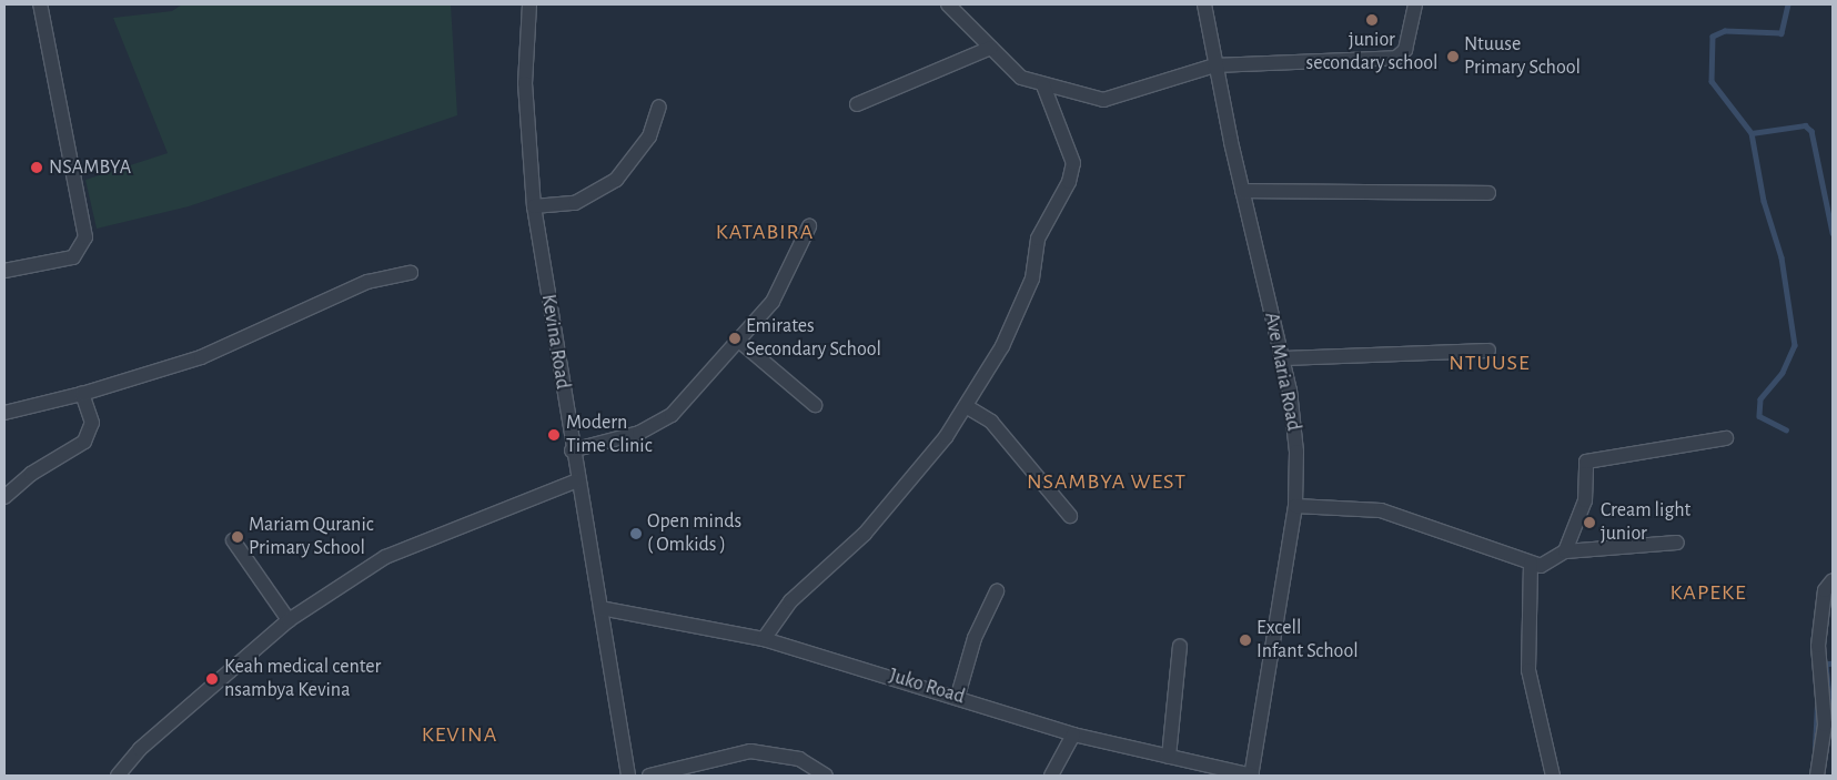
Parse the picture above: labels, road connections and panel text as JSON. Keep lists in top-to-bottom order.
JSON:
{
  "streets": {
    "street": ["Kevina Road", "Ave Maria Road", "Juko Road"]
  },
  "crossings": [
    ["Kevina Road", "Juko Road"],
    ["Ave Maria Road", "Juko Road"]
  ],
  "districts": [
    "KATABIRA",
    "NTUUSE",
    "NSAMBYA WEST",
    "KAPEKE",
    "KEVINA"
  ],
  "places": [
    "junior secondary school",
    "Ntuuse Primary School",
    "NSAMBYA",
    "Emirates Secondary School",
    "Modern Time Clinic",
    "Cream light junior",
    "Open minds ( Omkids )",
    "Mariam Quranic Primary School",
    "Excell Infant School",
    "Keah medical center nsambya Kevina"
  ]
}
